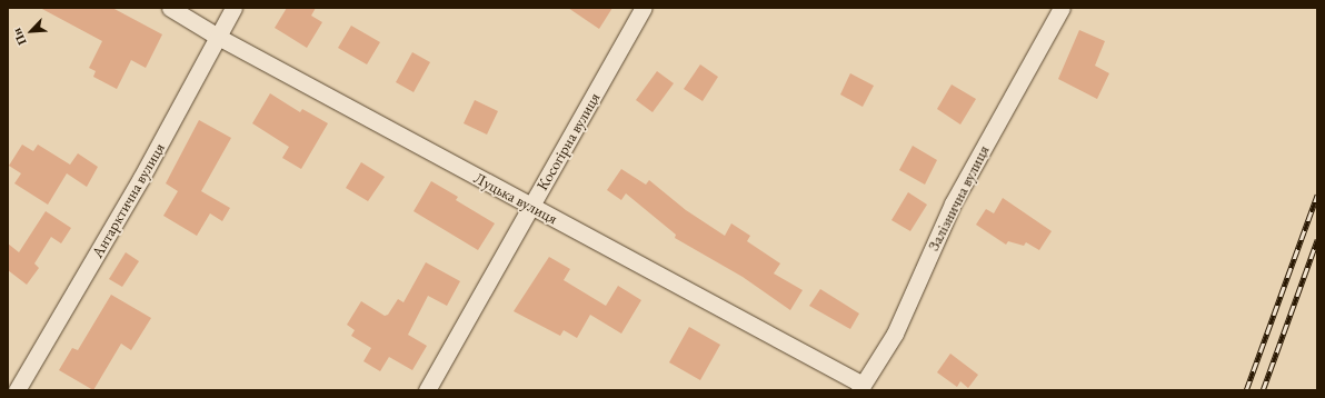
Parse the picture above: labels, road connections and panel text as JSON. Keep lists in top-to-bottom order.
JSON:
{
  "streets": {
    "street": [
      "Косогірна вулиця",
      "Луцька вулиця",
      "Залізнична вулиця",
      "Антарктична вулиця"
    ]
  },
  "crossings": [
    ["Косогірна вулиця", "Луцька вулиця"],
    ["Луцька вулиця", "Залізнична вулиця"],
    ["Луцька вулиця", "Антарктична вулиця"]
  ],
  "north": "bottom left"
}
